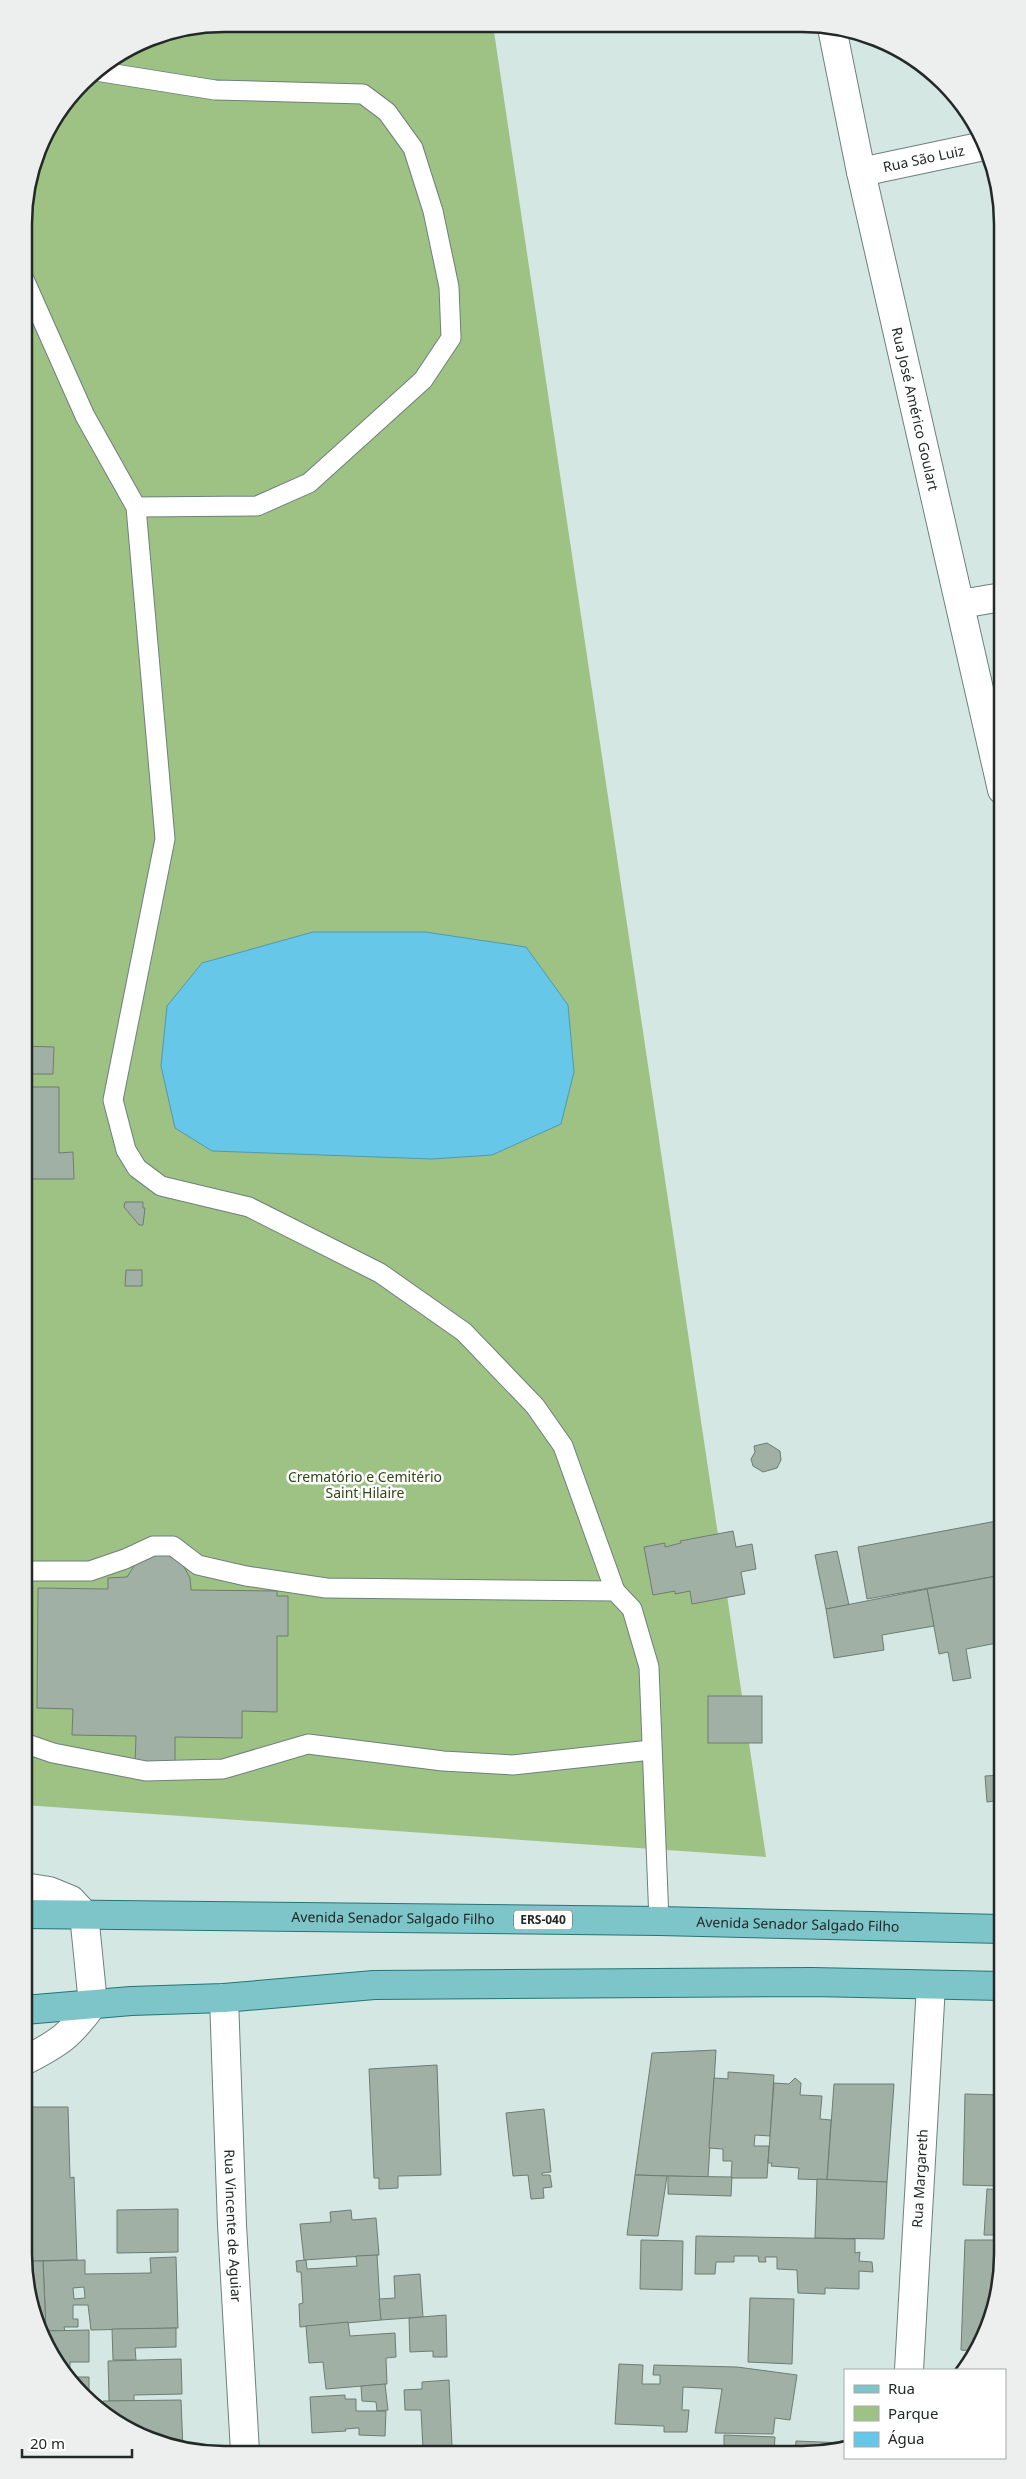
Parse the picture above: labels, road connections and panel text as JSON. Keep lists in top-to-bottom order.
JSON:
{
  "streets": {
    "main road": ["Avenida Senador Salgado Filho", "ERS-040"],
    "street": [
      "Rua São Luiz",
      "Rua José Américo Goulart",
      "Rua Margareth",
      "Rua Vincente de Aguiar"
    ]
  },
  "crossings": [
    ["Rua São Luiz", "Rua José Américo Goulart"]
  ],
  "parks": ["Crematório e Cemitério Saint Hilaire"],
  "legend": ["Rua", "Parque", "Água"],
  "scale_bar": "20 m"
}
